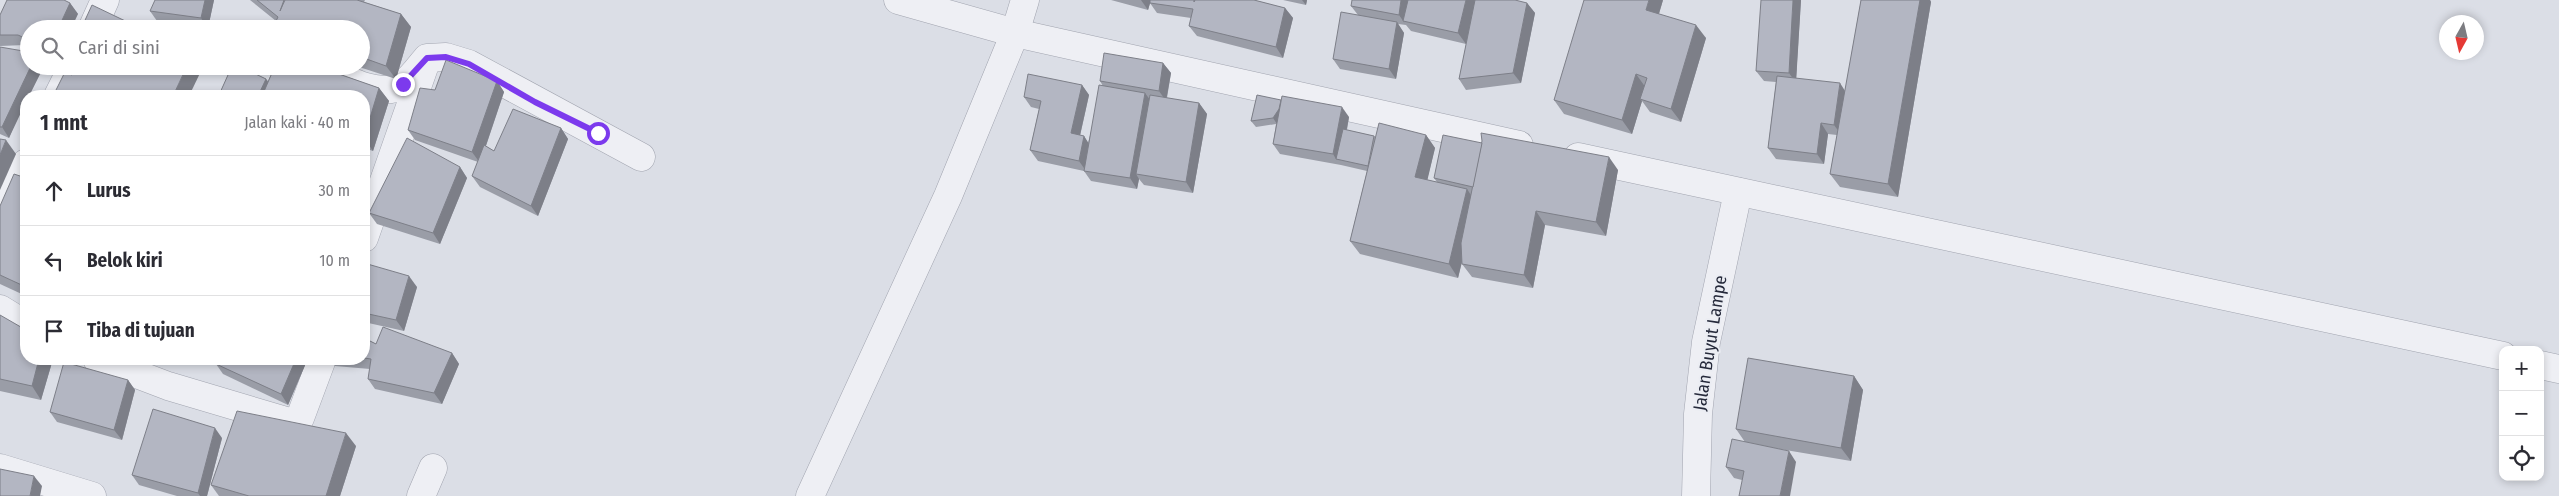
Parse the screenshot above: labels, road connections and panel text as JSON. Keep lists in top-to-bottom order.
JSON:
{
  "streets": {
    "street": ["Jalan Buyut Lampe"]
  },
  "north": "bottom",
  "page": {
    "search": "Cari di sini",
    "heading": ["1 mnt", "Jalan kaki · 40 m"],
    "list": [
      ["Lurus", "30 m"],
      ["Belok kiri", "10 m"],
      "Tiba di tujuan"
    ],
    "map_buttons": ["+", "−"]
  }
}
